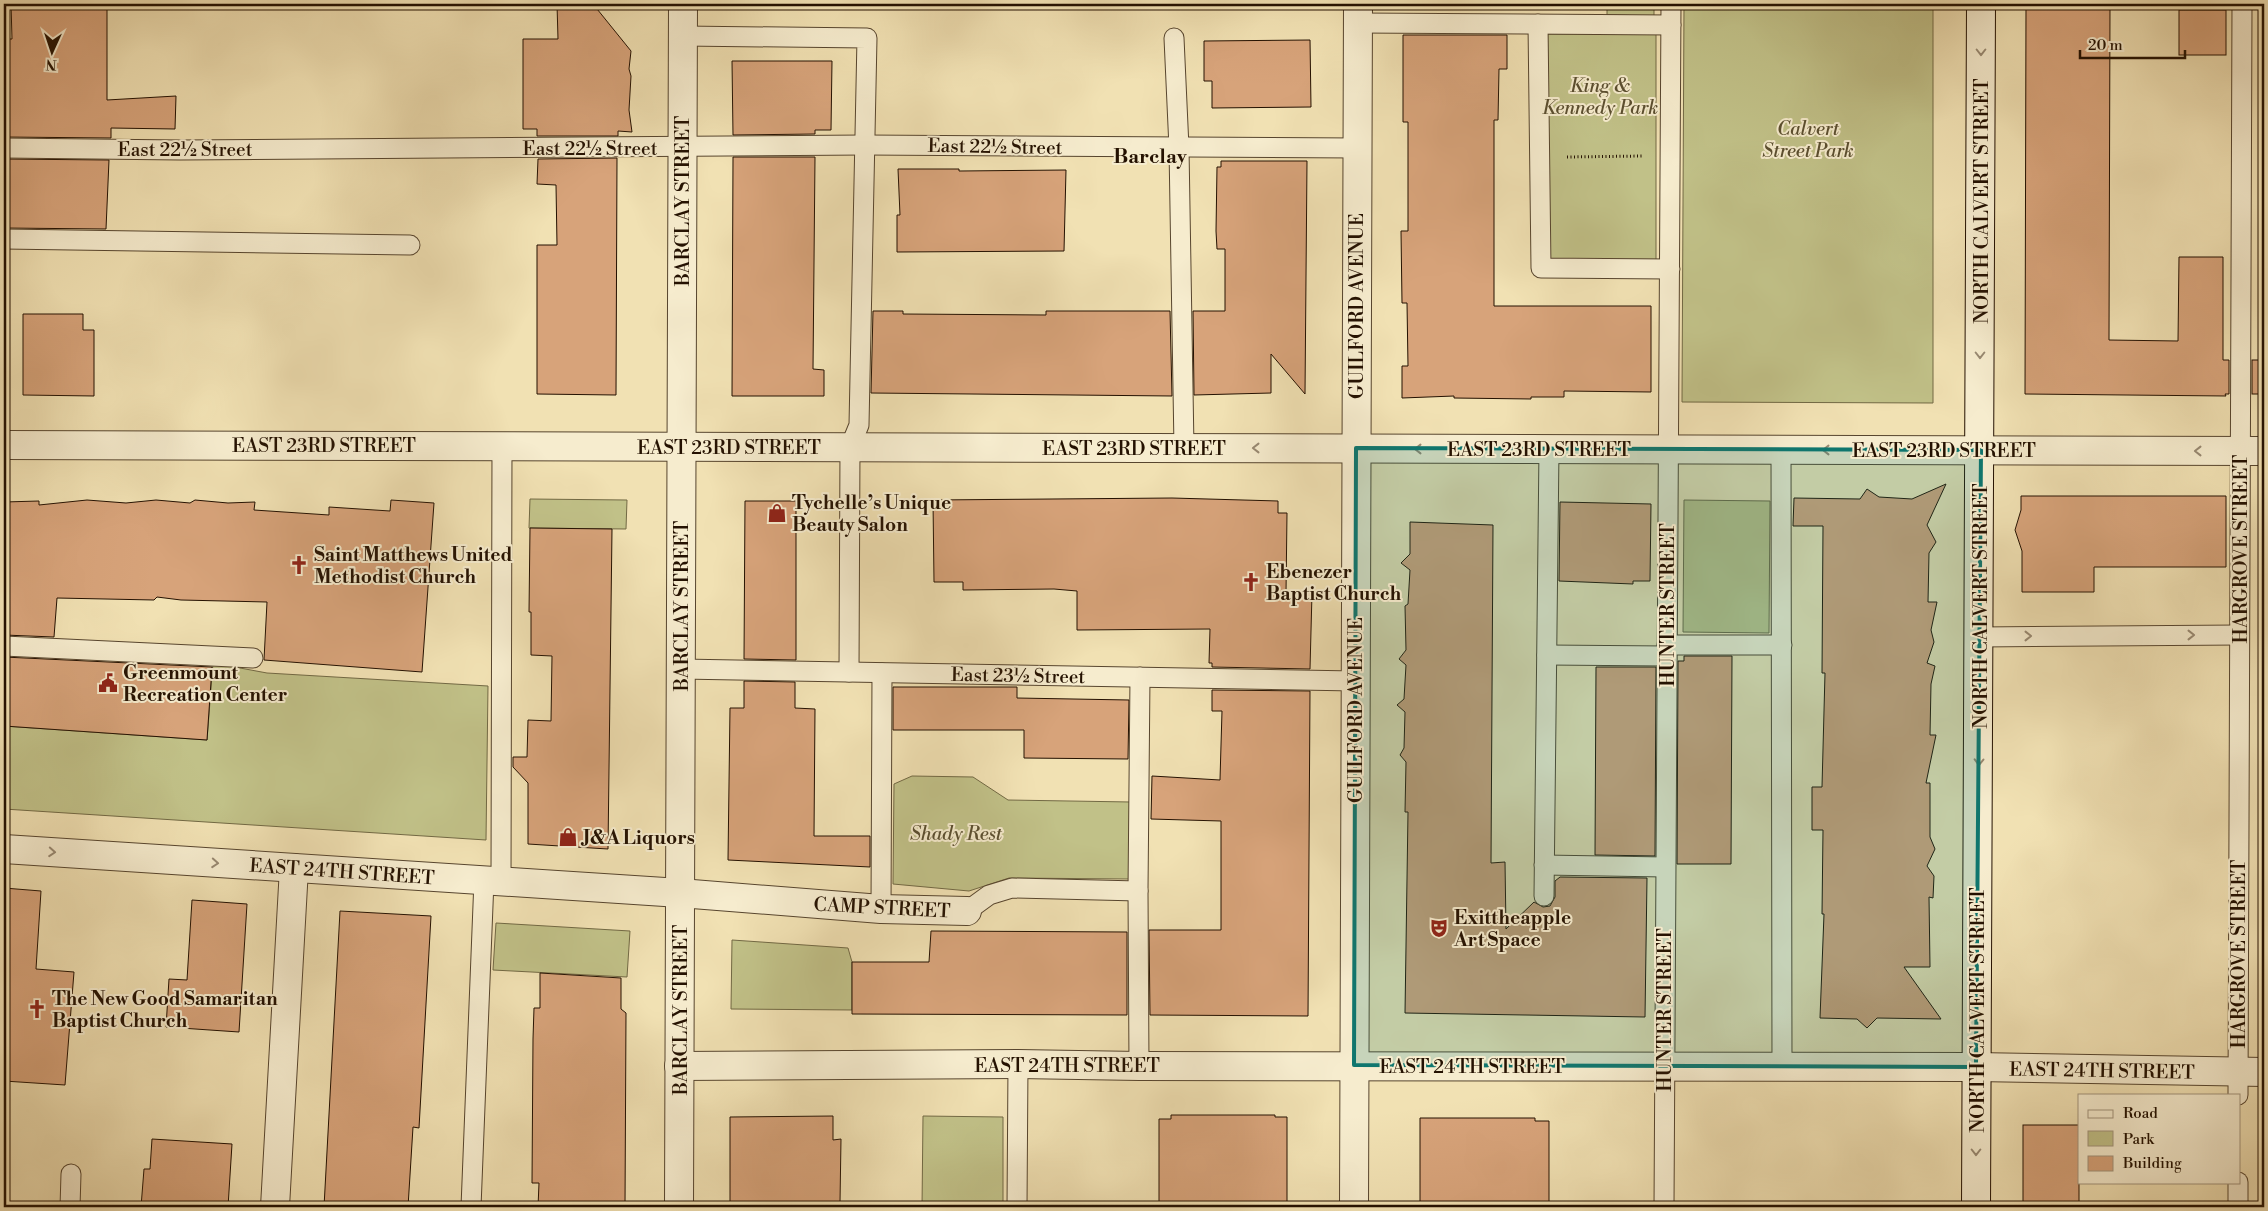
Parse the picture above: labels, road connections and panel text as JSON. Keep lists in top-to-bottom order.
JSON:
{
  "streets": {
    "street": [
      "BARCLAY STREET",
      "NORTH CALVERT STREET",
      "GUILFORD AVENUE",
      "EAST 23RD STREET",
      "EAST 24TH STREET",
      "CAMP STREET"
    ],
    "lane": [
      "East 22½ Street",
      "HARGROVE STREET",
      "HUNTER STREET",
      "East 23½ Street"
    ]
  },
  "crossings": [
    ["East 22½ Street", "BARCLAY STREET"],
    ["East 22½ Street", "GUILFORD AVENUE"],
    ["BARCLAY STREET", "EAST 23RD STREET"],
    ["BARCLAY STREET", "East 23½ Street"],
    ["BARCLAY STREET", "EAST 24TH STREET"],
    ["BARCLAY STREET", "CAMP STREET"],
    ["NORTH CALVERT STREET", "EAST 23RD STREET"],
    ["NORTH CALVERT STREET", "EAST 24TH STREET"],
    ["GUILFORD AVENUE", "EAST 23RD STREET"],
    ["GUILFORD AVENUE", "East 23½ Street"],
    ["GUILFORD AVENUE", "EAST 24TH STREET"],
    ["EAST 23RD STREET", "HARGROVE STREET"],
    ["EAST 23RD STREET", "HUNTER STREET"],
    ["HARGROVE STREET", "EAST 24TH STREET"],
    ["HUNTER STREET", "EAST 24TH STREET"],
    ["EAST 24TH STREET", "CAMP STREET"]
  ],
  "one_way": ["NORTH CALVERT STREET", "EAST 23RD STREET"],
  "districts": ["Barclay"],
  "parks": ["King & Kennedy Park", "Calvert Street Park", "Shady Rest"],
  "places": {
    "shop": ["Tychelle’s Unique Beauty Salon", "J&A Liquors"],
    "church": ["Saint Matthews United Methodist Church", "Ebenezer Baptist Church", "The New Good Samaritan Baptist Church"],
    "public building": ["Greenmount Recreation Center"],
    "theatre": ["Exittheapple Art Space"]
  },
  "legend": ["Road", "Park", "Building"],
  "scale_bar": "20 m",
  "north": "bottom"
}
